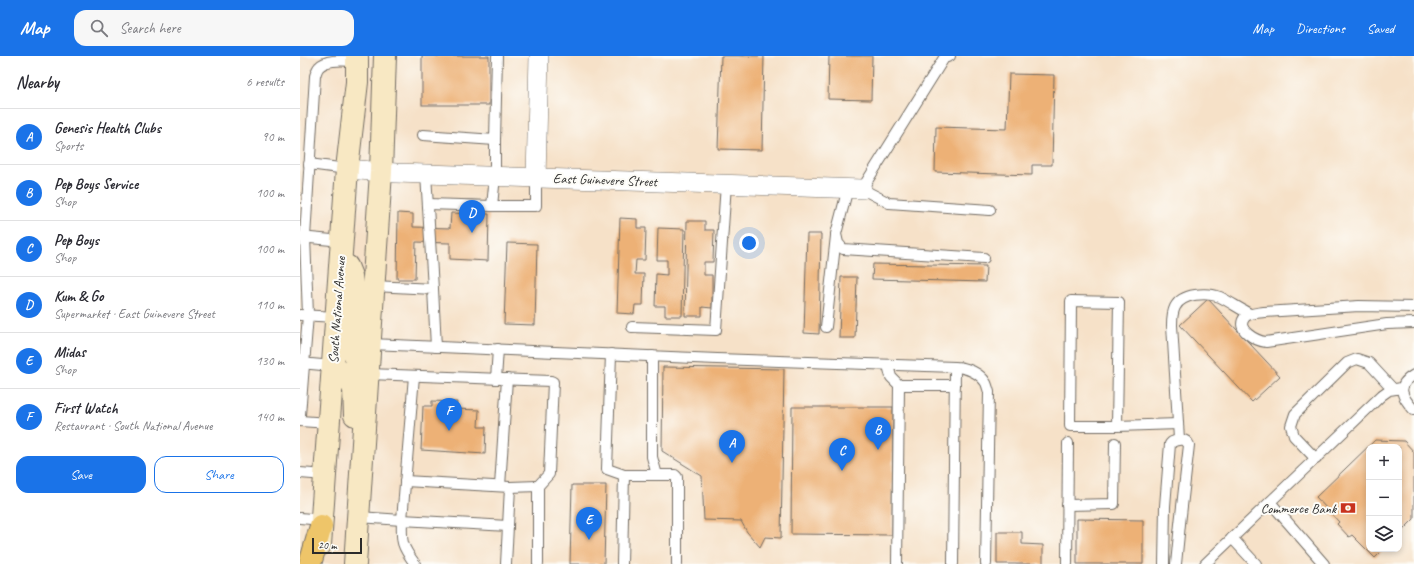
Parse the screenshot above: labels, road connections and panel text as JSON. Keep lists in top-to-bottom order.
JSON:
{
  "streets": {
    "main road": ["South National Avenue"],
    "street": ["East Guinevere Street"]
  },
  "crossings": [
    ["East Guinevere Street", "South National Avenue"]
  ],
  "places": {
    "bank": ["Commerce Bank"]
  },
  "scale_bar": "20 m",
  "page": {
    "header": "Map",
    "search": "Search here",
    "nav": ["Map", "Directions", "Saved"],
    "heading": ["Nearby", "6 results"],
    "list": [
      {
        "mark": "A",
        "name": "Genesis Health Clubs",
        "note": "Sports",
        "value": "90 m"
      },
      {
        "mark": "B",
        "name": "Pep Boys Service",
        "note": "Shop",
        "value": "100 m"
      },
      {
        "mark": "C",
        "name": "Pep Boys",
        "note": "Shop",
        "value": "100 m"
      },
      {
        "mark": "D",
        "name": "Kum & Go",
        "note": "Supermarket · East Guinevere Street",
        "value": "110 m"
      },
      {
        "mark": "E",
        "name": "Midas",
        "note": "Shop",
        "value": "130 m"
      },
      {
        "mark": "F",
        "name": "First Watch",
        "note": "Restaurant · South National Avenue",
        "value": "140 m"
      }
    ],
    "pins": [
      "D",
      "F",
      "B",
      "A",
      "C",
      "E"
    ],
    "buttons": ["Save", "Share"],
    "map_buttons": ["+", "−"],
    "scale": "20 m"
  }
}
